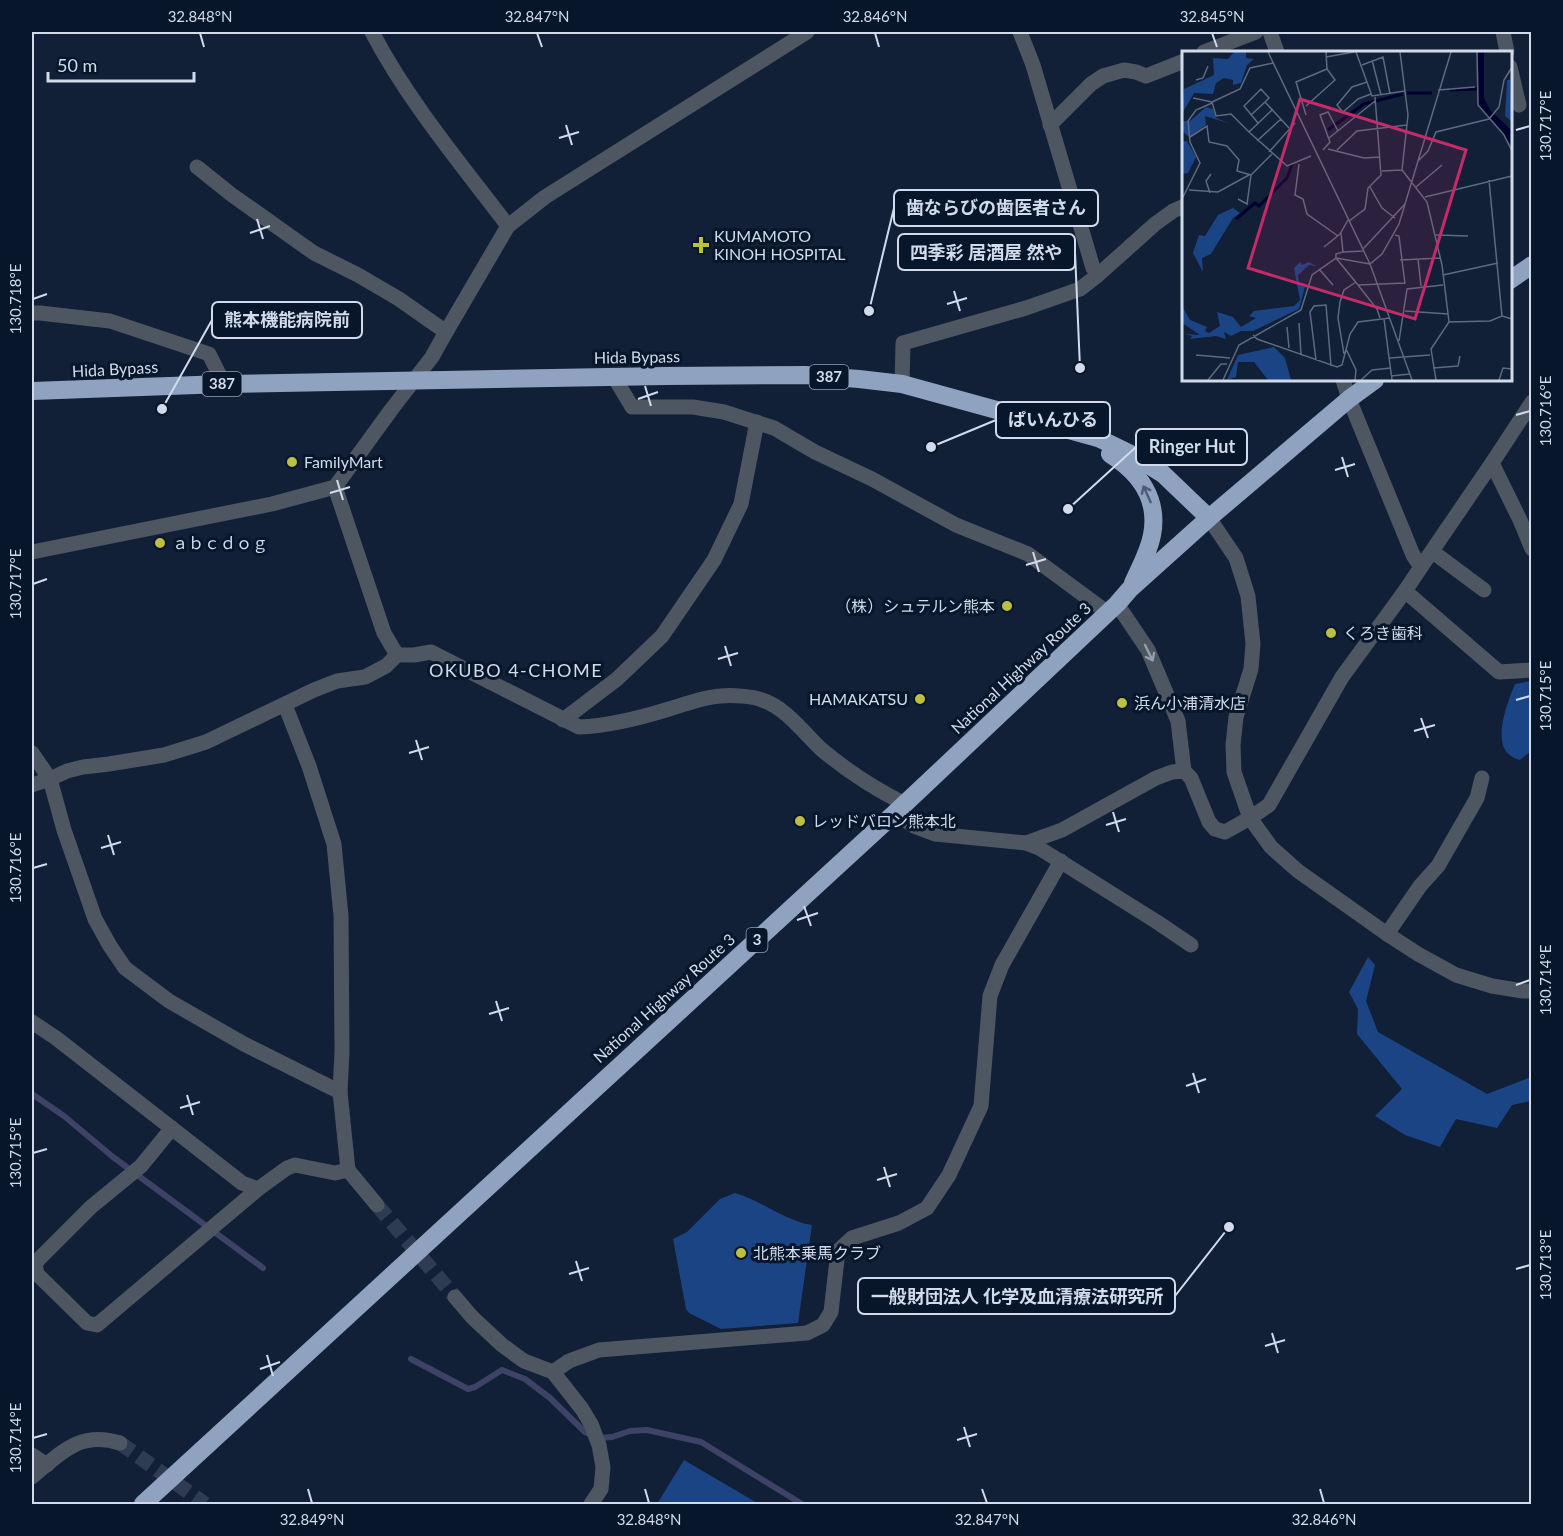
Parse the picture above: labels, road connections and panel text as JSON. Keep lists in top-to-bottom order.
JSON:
{
  "streets": {
    "highway": [
      "Hida Bypass",
      "387",
      "National Highway Route 3",
      "3"
    ]
  },
  "crossings": [
    ["Hida Bypass", "National Highway Route 3"]
  ],
  "districts": ["OKUBO 4-CHOME"],
  "places": {
    "health": ["KUMAMOTO KINOH HOSPITAL"],
    "other": [
      "歯ならびの歯医者さん",
      "四季彩 居酒屋 然や",
      "熊本機能病院前",
      "ぱいんひる",
      "FamilyMart",
      "Ringer Hut",
      "ａｂｃｄｏｇ",
      "（株）シュテルン熊本",
      "くろき歯科",
      "HAMAKATSU",
      "浜ん小浦清水店",
      "レッドバロン熊本北",
      "一般財団法人 化学及血清療法研究所",
      "北熊本乗馬クラブ"
    ]
  },
  "scale_bar": "50 m",
  "coordinates": [
    "32.848°N",
    "32.847°N",
    "32.846°N",
    "32.845°N",
    "130.717°E",
    "130.718°E",
    "130.716°E",
    "130.715°E",
    "130.714°E",
    "130.713°E",
    "32.849°N"
  ]
}
